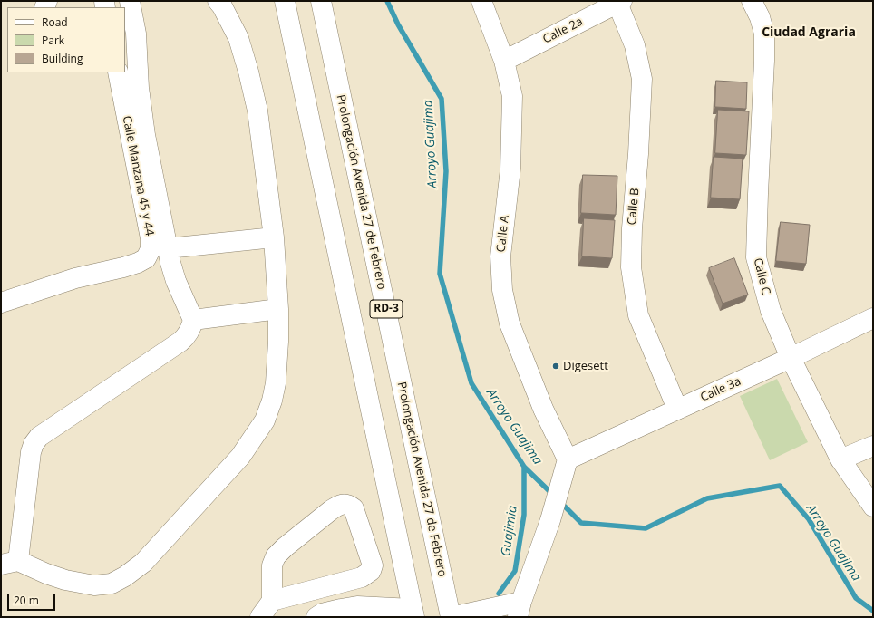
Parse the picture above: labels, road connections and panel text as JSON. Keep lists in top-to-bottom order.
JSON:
{
  "streets": {
    "street": [
      "Calle 2a",
      "Calle Manzana 45 y 44",
      "Prolongación Avenida 27 de Febrero",
      "Calle B",
      "Calle A",
      "Calle C",
      "RD-3",
      "Calle 3a"
    ]
  },
  "crossings": [
    ["Calle 2a", "Calle B"],
    ["Calle 2a", "Calle A"],
    ["Calle B", "Calle 3a"],
    ["Calle A", "Calle 3a"],
    ["Calle C", "Calle 3a"]
  ],
  "districts": ["Ciudad Agraria"],
  "water": ["Arroyo Guajima", "Guajimia"],
  "places": ["Digesett"],
  "legend": ["Road", "Park", "Building"],
  "scale_bar": "20 m"
}
